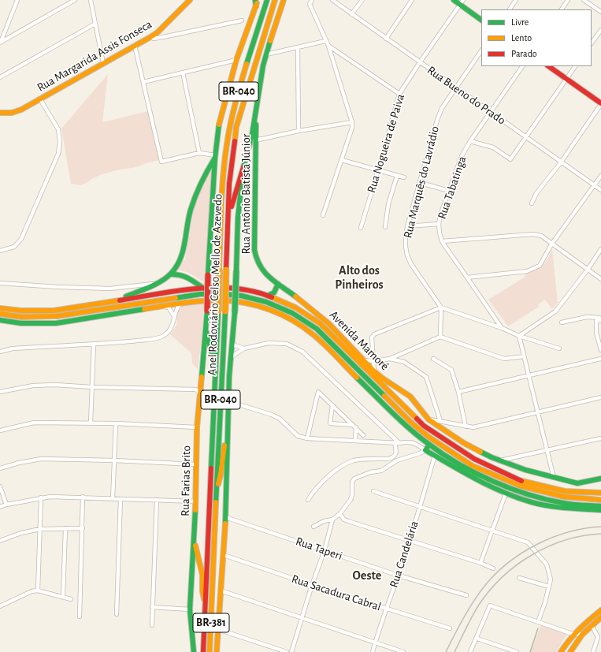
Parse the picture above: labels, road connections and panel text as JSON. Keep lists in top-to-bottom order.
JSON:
{
  "streets": {
    "main road": [
      "Rua Margarida Assis Fonseca",
      "BR-040",
      "Rua Antônio Batista Júnior",
      "Anel Rodoviário Celso Mello de Azevedo",
      "Avenida Mamoré",
      "Rua Farias Brito",
      "BR-381"
    ],
    "street": [
      "Rua Bueno do Prado",
      "Rua Nogueira de Paiva",
      "Rua Marquês do Lavrádio",
      "Rua Tabatinga",
      "Rua Taperi",
      "Rua Candelária",
      "Rua Sacadura Cabral"
    ]
  },
  "crossings": [
    ["Rua Bueno do Prado", "Rua Nogueira de Paiva"],
    ["Rua Bueno do Prado", "Rua Marquês do Lavrádio"],
    ["Rua Bueno do Prado", "Rua Tabatinga"],
    ["Rua Antônio Batista Júnior", "Anel Rodoviário Celso Mello de Azevedo"],
    ["Rua Antônio Batista Júnior", "Avenida Mamoré"],
    ["Anel Rodoviário Celso Mello de Azevedo", "Rua Farias Brito"],
    ["Anel Rodoviário Celso Mello de Azevedo", "Rua Taperi"],
    ["Anel Rodoviário Celso Mello de Azevedo", "Rua Sacadura Cabral"],
    ["Rua Taperi", "Rua Candelária"],
    ["Rua Candelária", "Rua Sacadura Cabral"]
  ],
  "districts": ["Alto dos Pinheiros", "Oeste"],
  "legend": ["Livre", "Lento", "Parado"]
}
